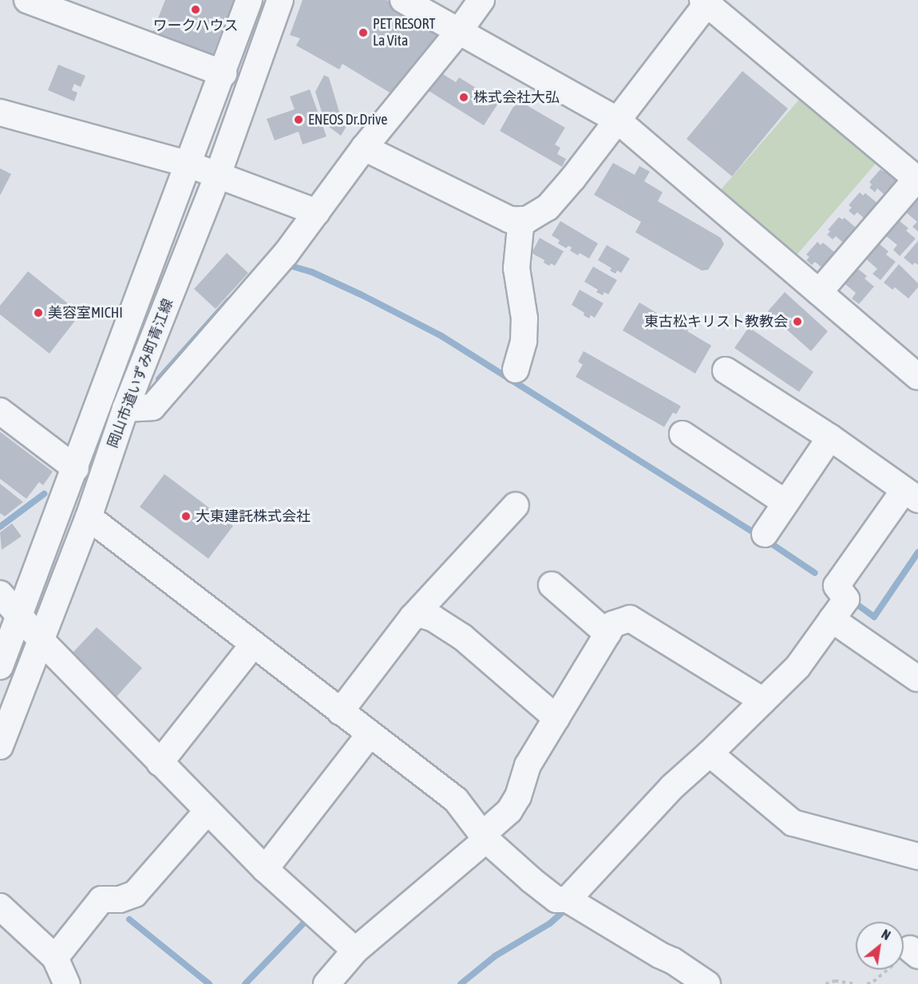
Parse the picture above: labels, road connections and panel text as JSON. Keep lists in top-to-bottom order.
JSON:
{
  "streets": {
    "street": ["岡山市道いずみ町青江線"]
  },
  "places": [
    "ワークハウス",
    "PET RESORT La Vita",
    "株式会社大弘",
    "ENEOS Dr.Drive",
    "美容室MICHI",
    "東古松キリスト教教会",
    "大東建託株式会社"
  ],
  "north": "top right"
}
